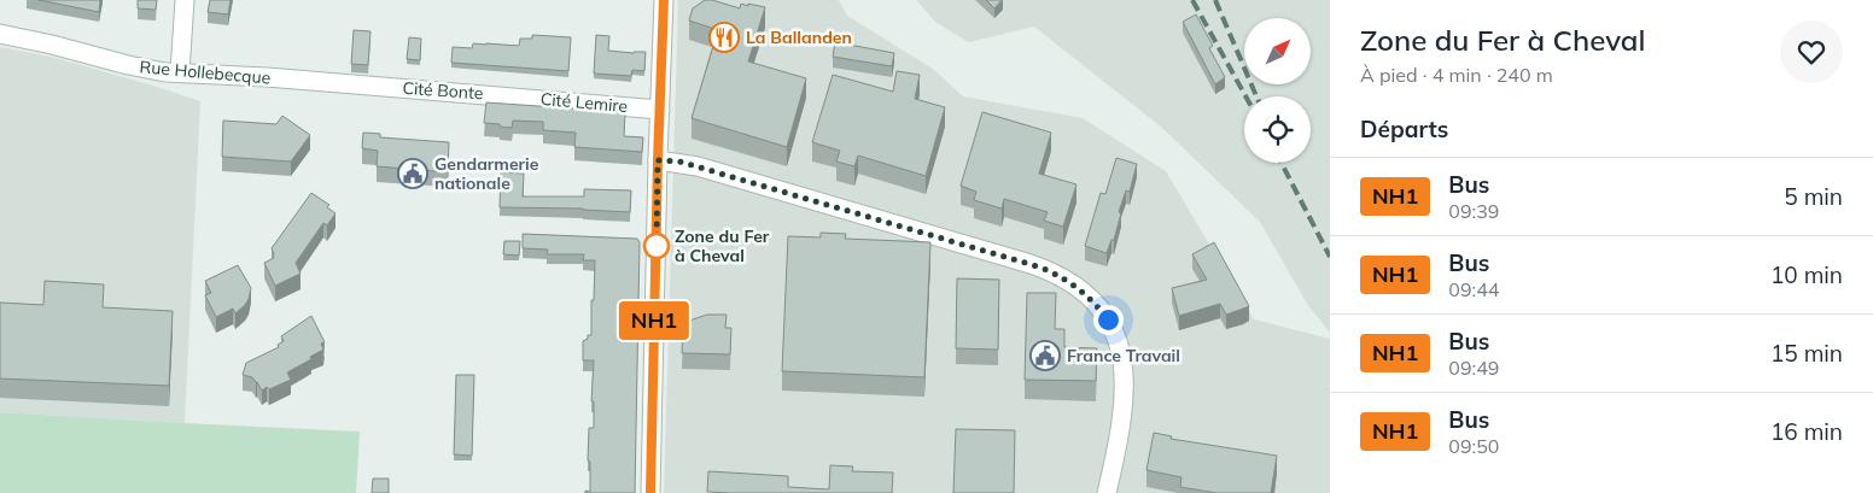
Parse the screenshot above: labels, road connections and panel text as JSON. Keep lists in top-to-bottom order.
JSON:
{
  "streets": {
    "street": ["Rue Hollebecque", "Cité Bonte", "Cité Lemire"]
  },
  "crossings": [
    ["Rue Hollebecque", "Cité Bonte"],
    ["Cité Bonte", "Cité Lemire"]
  ],
  "places": {
    "restaurant": ["La Ballanden"],
    "public building": ["Gendarmerie nationale", "France Travail"],
    "other": ["Zone du Fer à Cheval"]
  },
  "lines": ["bus line NH1"],
  "north": "top right",
  "page": {
    "on_map": "NH1",
    "heading": [
      ["Zone du Fer à Cheval", "À pied · 4 min · 240 m"],
      "Départs"
    ],
    "list": [
      {
        "mark": "NH1",
        "name": "Bus",
        "note": "09:39",
        "value": "5 min"
      },
      {
        "mark": "NH1",
        "name": "Bus",
        "note": "09:44",
        "value": "10 min"
      },
      {
        "mark": "NH1",
        "name": "Bus",
        "note": "09:49",
        "value": "15 min"
      },
      {
        "mark": "NH1",
        "name": "Bus",
        "note": "09:50",
        "value": "16 min"
      }
    ]
  }
}
